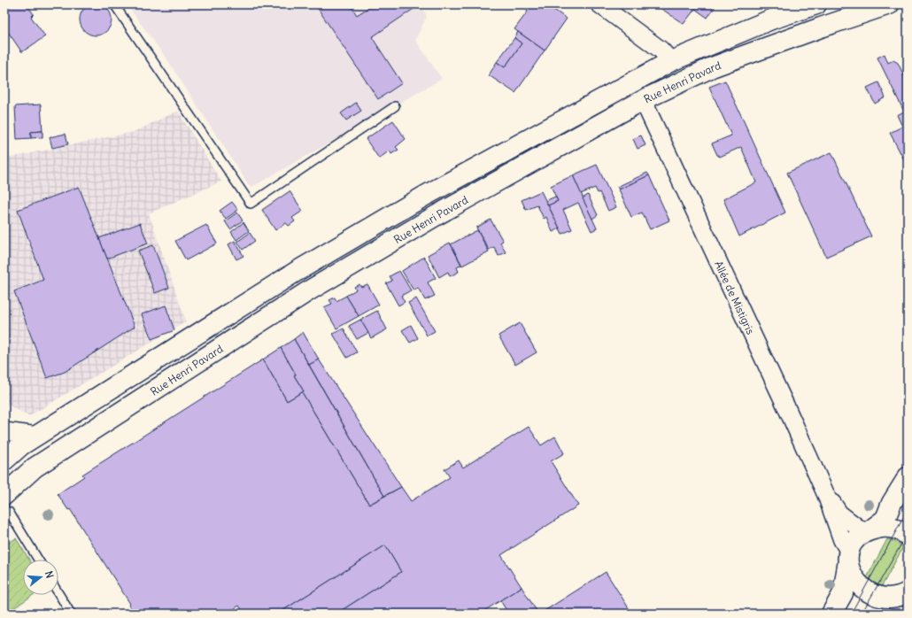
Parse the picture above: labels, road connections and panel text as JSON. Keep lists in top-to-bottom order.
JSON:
{
  "streets": {
    "main road": ["Rue Henri Pavard"],
    "street": ["Allée de Mistigris"]
  },
  "crossings": [
    ["Rue Henri Pavard", "Allée de Mistigris"]
  ],
  "north": "right"
}
